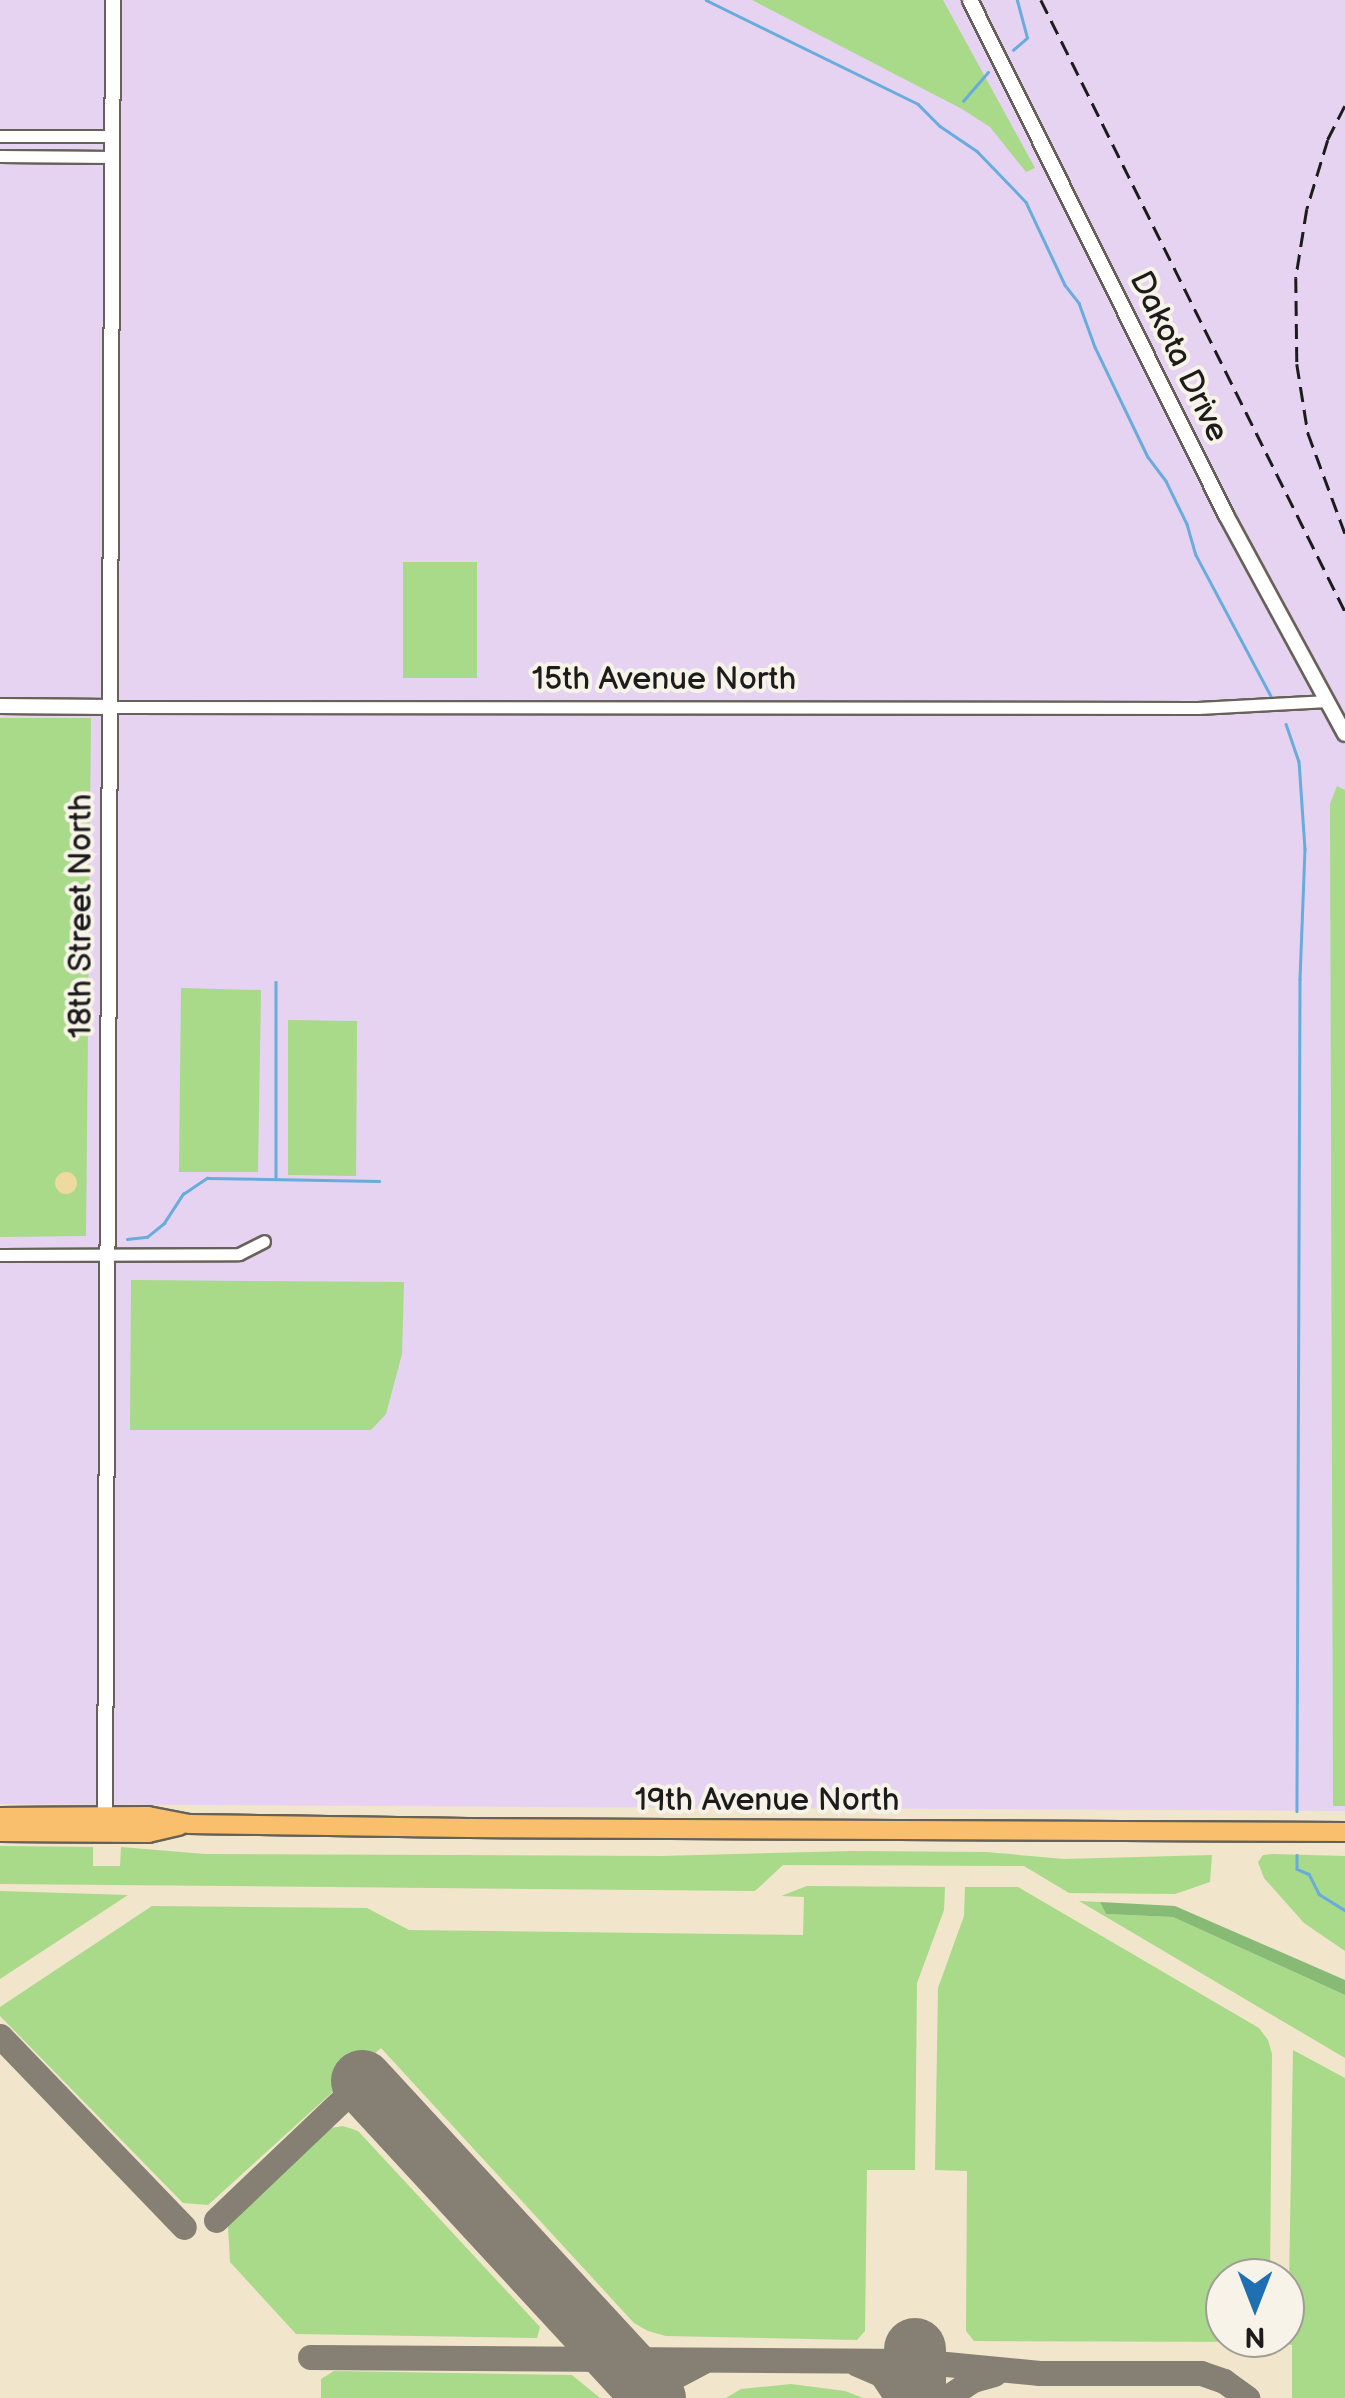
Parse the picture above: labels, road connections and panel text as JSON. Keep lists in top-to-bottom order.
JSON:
{
  "streets": {
    "main road": ["19th Avenue North"],
    "street": ["Dakota Drive", "15th Avenue North", "18th Street North"]
  },
  "crossings": [
    ["Dakota Drive", "15th Avenue North"],
    ["15th Avenue North", "18th Street North"],
    ["18th Street North", "19th Avenue North"]
  ],
  "north": "bottom"
}
